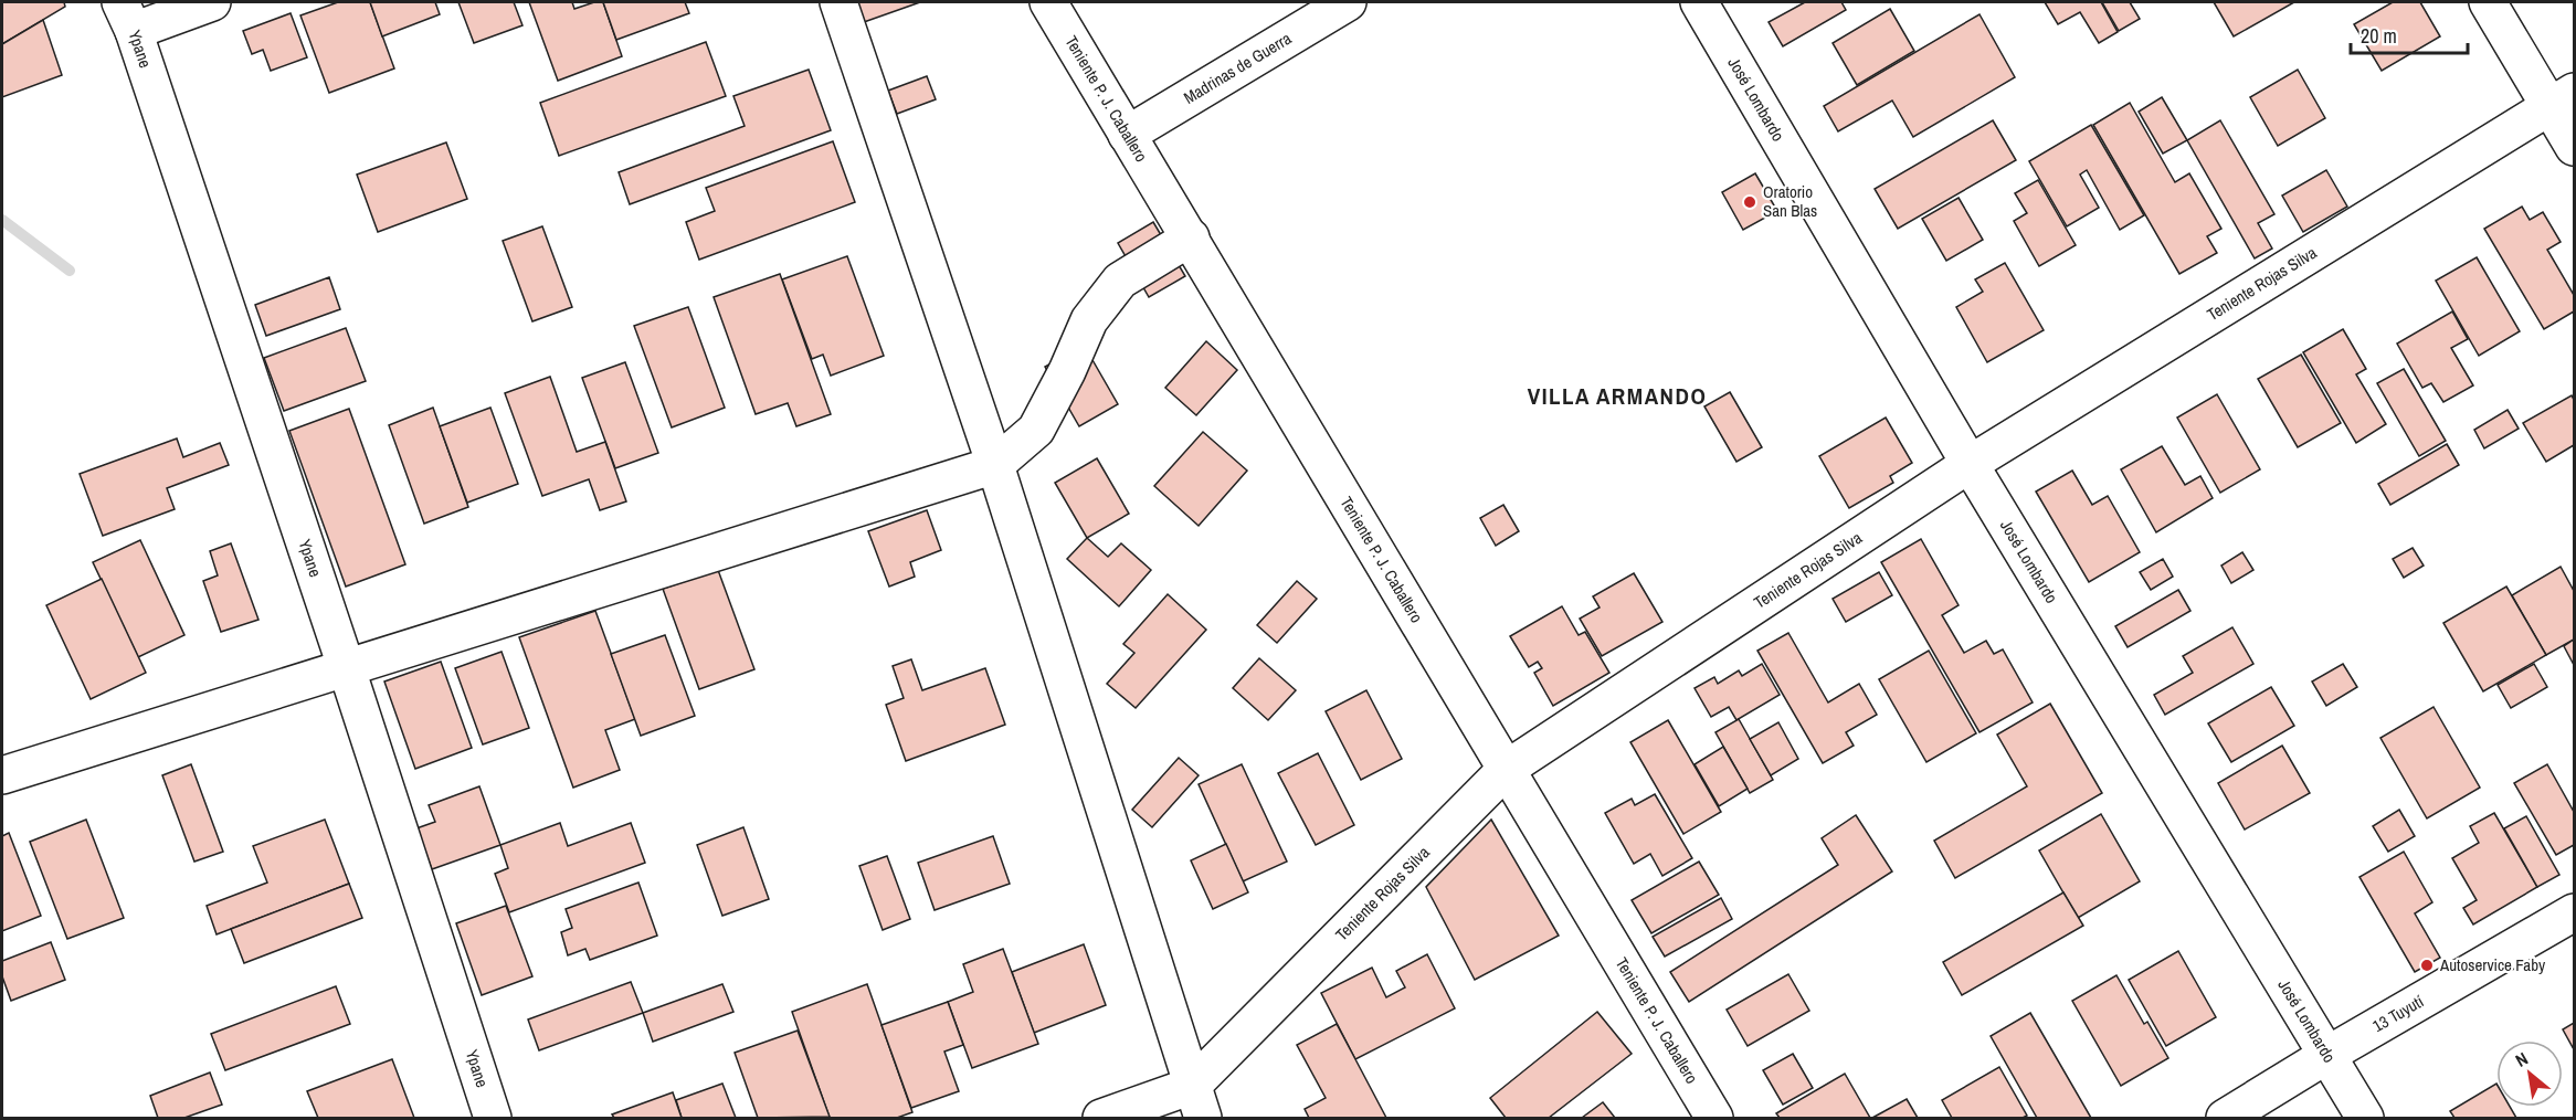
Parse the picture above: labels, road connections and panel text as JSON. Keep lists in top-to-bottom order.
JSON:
{
  "streets": {
    "street": [
      "Ypane",
      "Madrinas de Guerra",
      "Teniente P. J. Caballero",
      "José Lombardo",
      "Teniente Rojas Silva",
      "13 Tuyutí"
    ]
  },
  "crossings": [
    ["Madrinas de Guerra", "Teniente P. J. Caballero"],
    ["Teniente P. J. Caballero", "Teniente Rojas Silva"],
    ["José Lombardo", "Teniente Rojas Silva"],
    ["José Lombardo", "13 Tuyutí"]
  ],
  "districts": ["VILLA ARMANDO"],
  "places": ["Oratorio San Blas", "Autoservice Faby"],
  "scale_bar": "20 m",
  "north": "top left"
}
